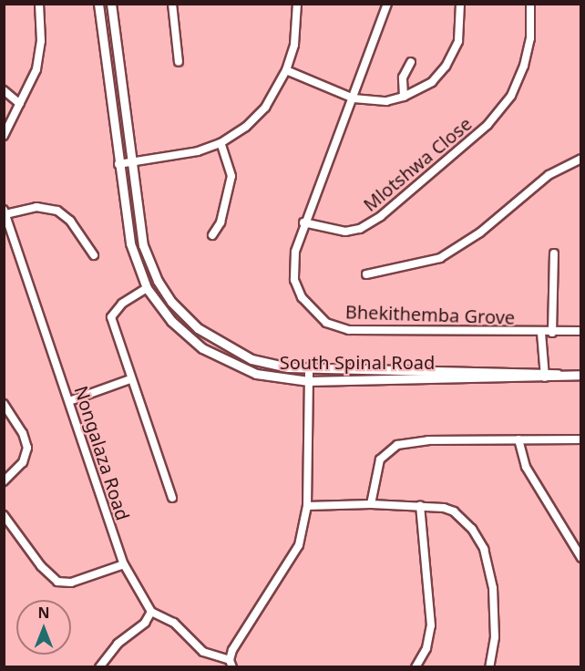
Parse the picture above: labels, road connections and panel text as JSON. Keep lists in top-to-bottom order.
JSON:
{
  "streets": {
    "street": [
      "Mlotshwa Close",
      "Bhekithemba Grove",
      "South Spinal Road",
      "Nongalaza Road"
    ]
  },
  "crossings": [
    ["Mlotshwa Close", "Bhekithemba Grove"]
  ],
  "north": "top"
}
